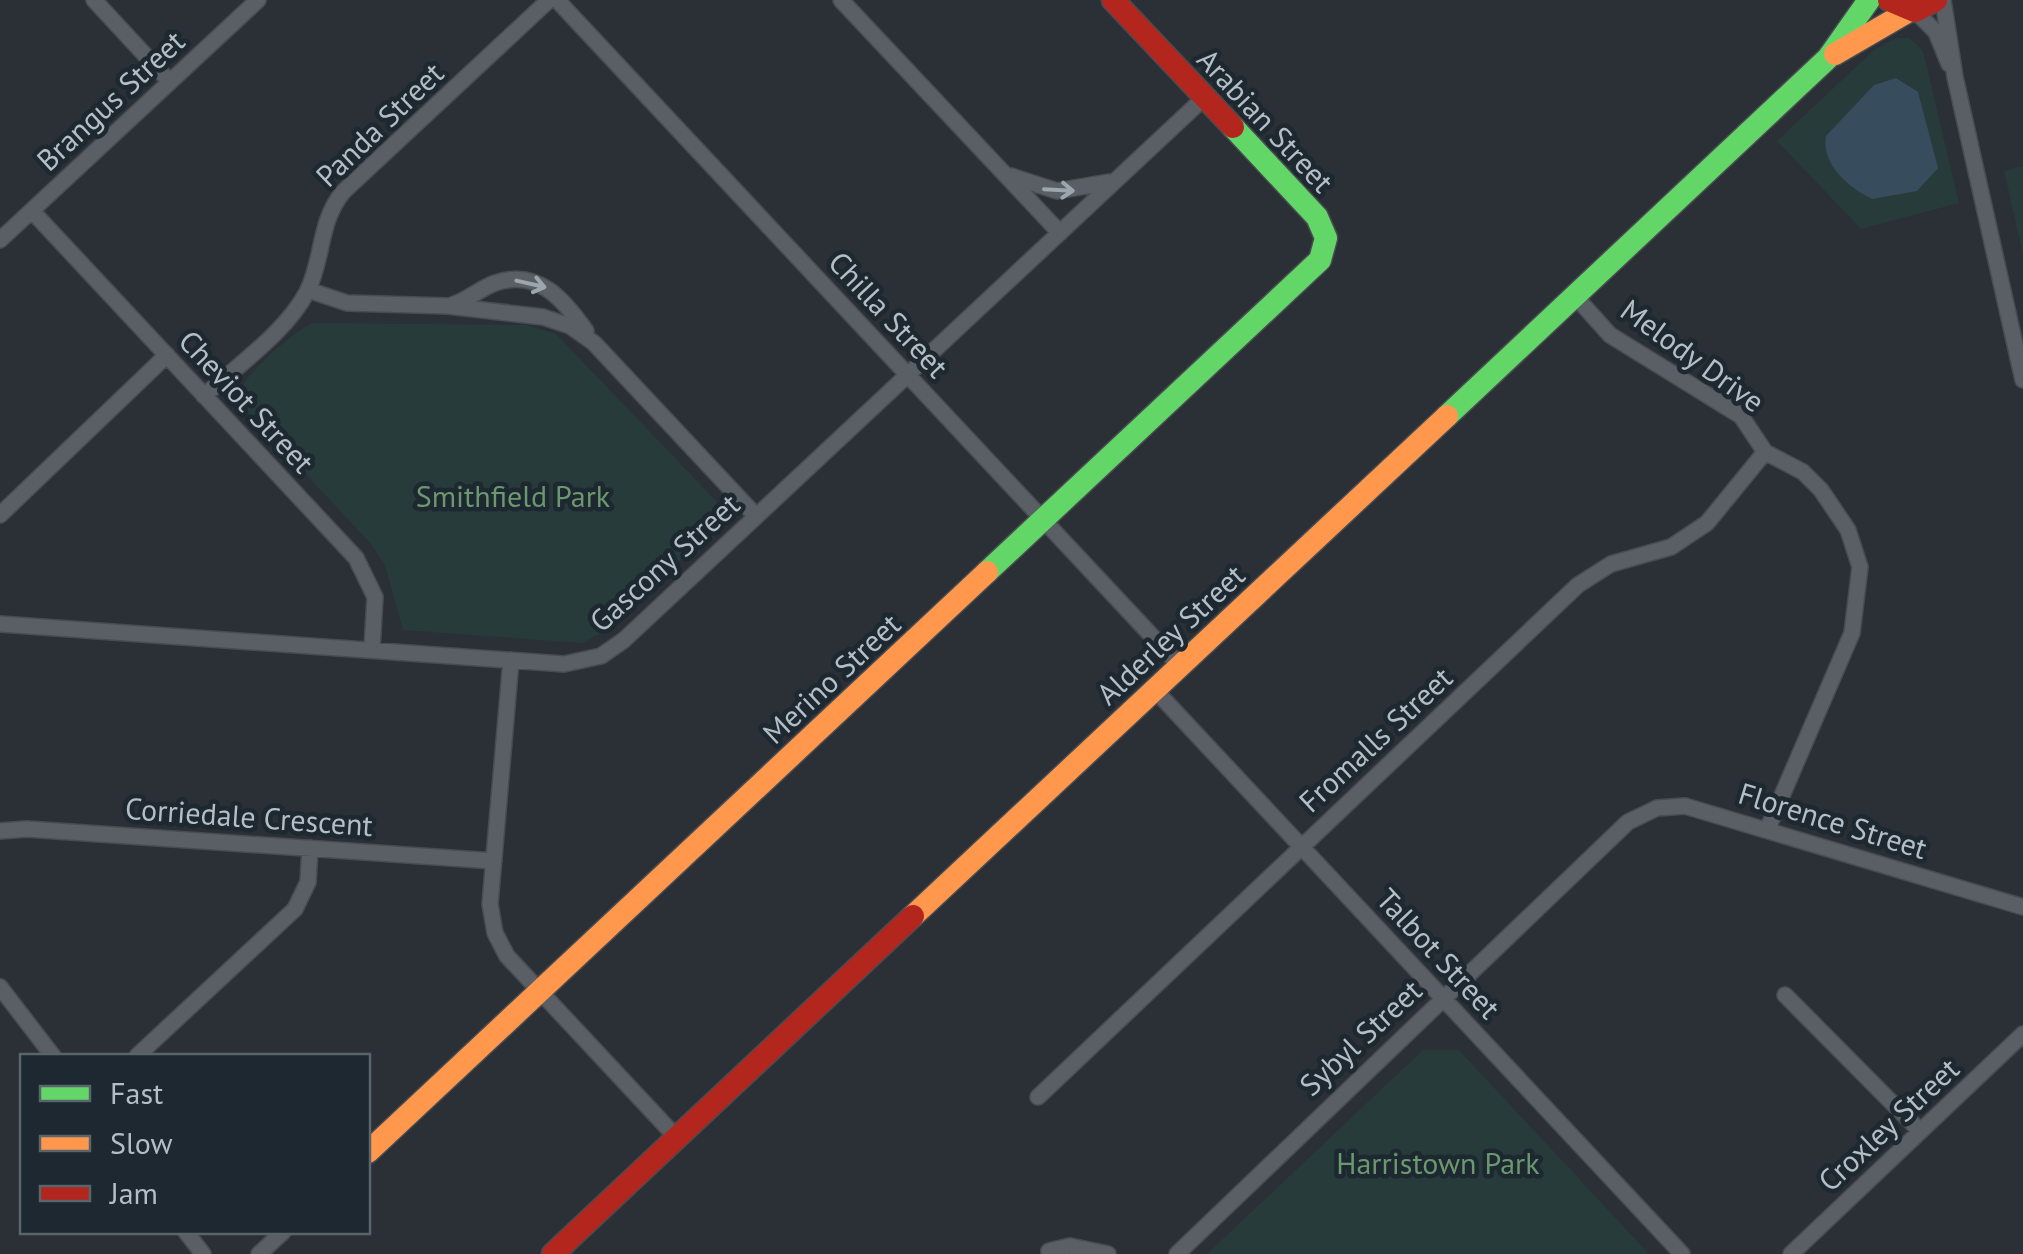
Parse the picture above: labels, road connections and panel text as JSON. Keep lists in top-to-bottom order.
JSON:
{
  "streets": {
    "street": [
      "Brangus Street",
      "Arabian Street",
      "Panda Street",
      "Chilla Street",
      "Melody Drive",
      "Cheviot Street",
      "Gascony Street",
      "Alderley Street",
      "Merino Street",
      "Fromalls Street",
      "Corriedale Crescent",
      "Florence Street",
      "Talbot Street",
      "Sybyl Street",
      "Croxley Street"
    ]
  },
  "crossings": [
    ["Brangus Street", "Cheviot Street"],
    ["Arabian Street", "Gascony Street"],
    ["Arabian Street", "Merino Street"],
    ["Panda Street", "Cheviot Street"],
    ["Chilla Street", "Gascony Street"],
    ["Chilla Street", "Alderley Street"],
    ["Chilla Street", "Merino Street"],
    ["Melody Drive", "Alderley Street"],
    ["Melody Drive", "Fromalls Street"],
    ["Melody Drive", "Florence Street"],
    ["Cheviot Street", "Gascony Street"],
    ["Alderley Street", "Talbot Street"],
    ["Fromalls Street", "Talbot Street"],
    ["Florence Street", "Sybyl Street"],
    ["Talbot Street", "Sybyl Street"]
  ],
  "parks": ["Smithfield Park", "Harristown Park"],
  "legend": ["Fast", "Slow", "Jam"]
}
